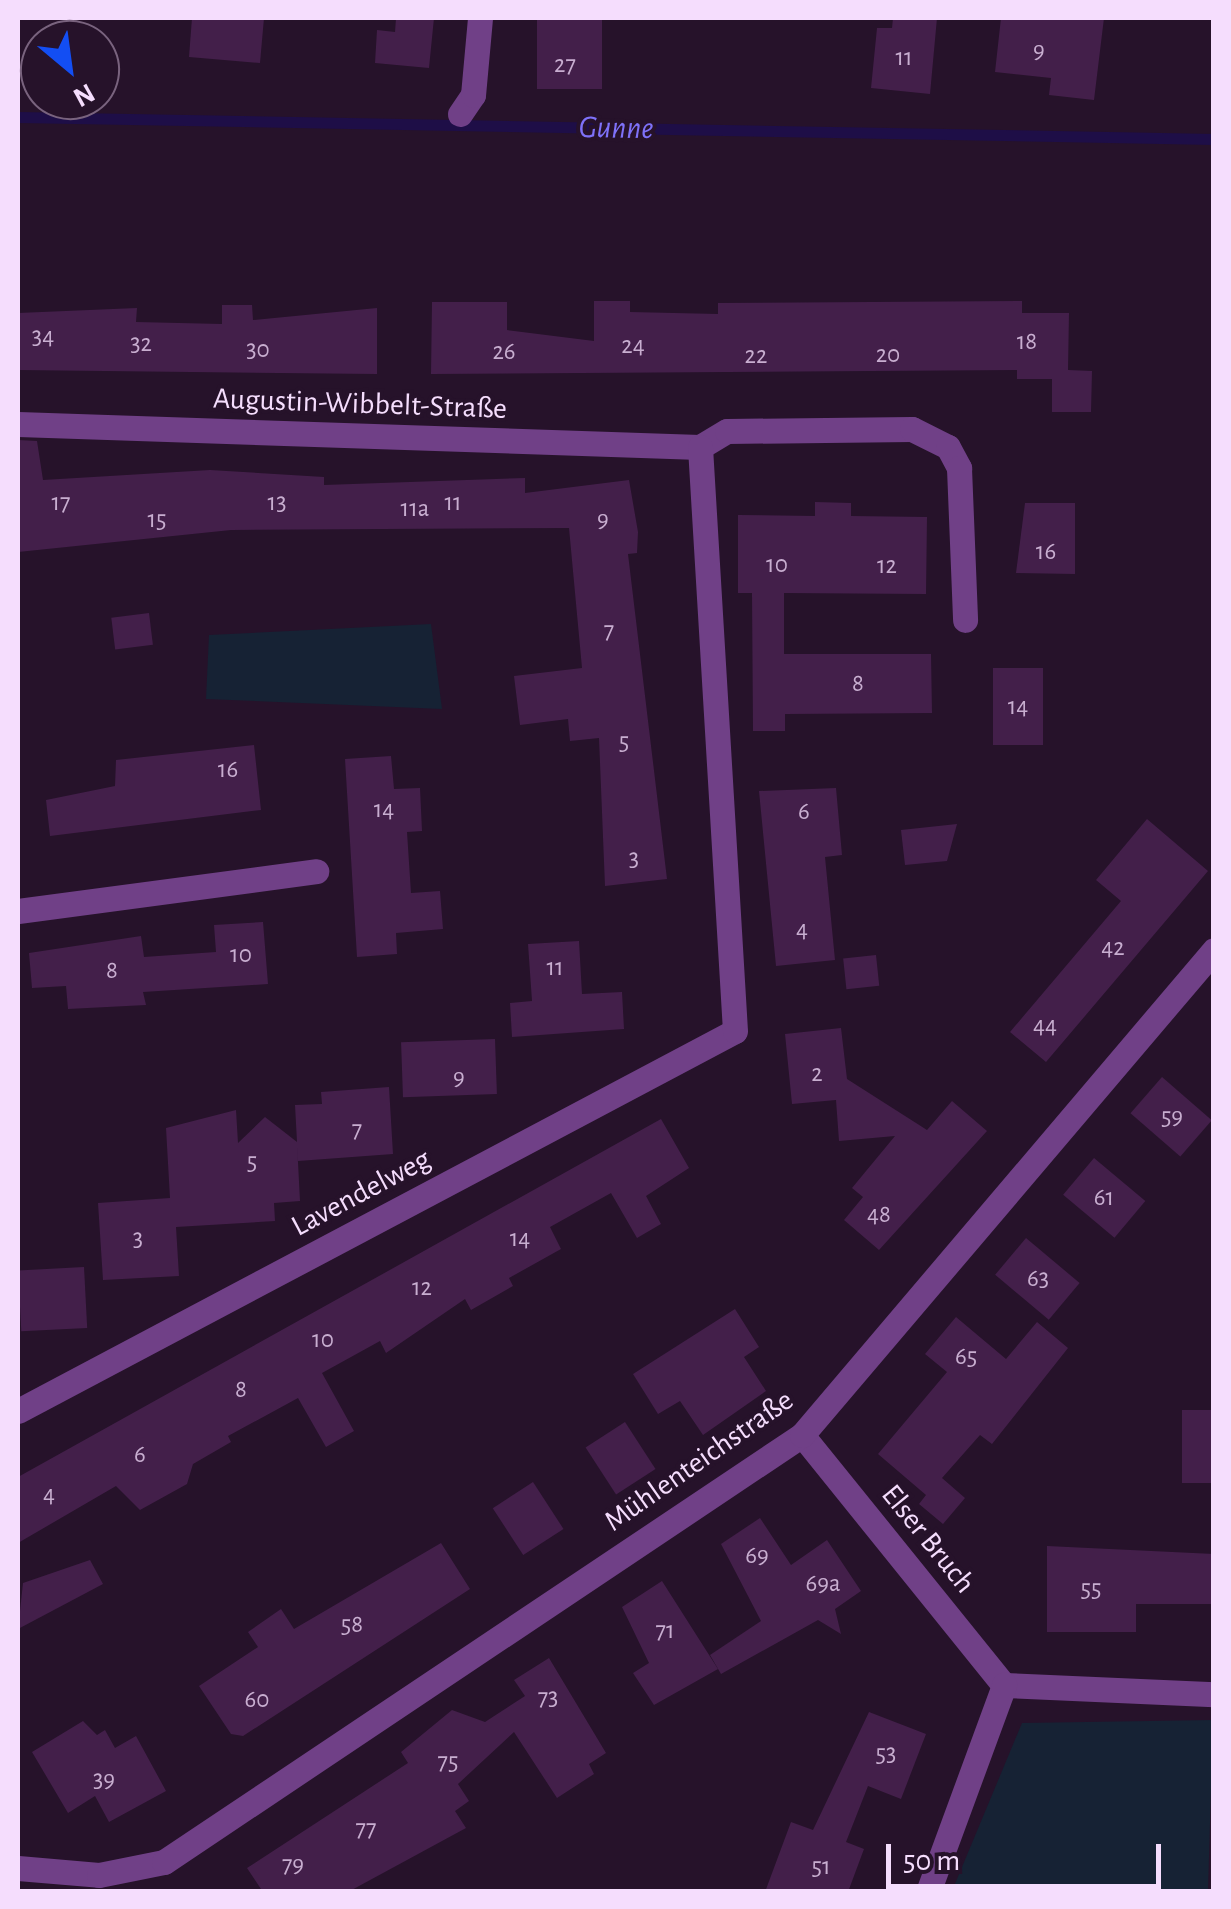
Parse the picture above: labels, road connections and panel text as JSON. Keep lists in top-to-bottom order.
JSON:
{
  "streets": {
    "street": [
      "Augustin-Wibbelt-Straße",
      "Lavendelweg",
      "Mühlenteichstraße",
      "Elser Bruch"
    ]
  },
  "crossings": [
    ["Augustin-Wibbelt-Straße", "Lavendelweg"],
    ["Mühlenteichstraße", "Elser Bruch"]
  ],
  "water": ["Gunne"],
  "house_numbers": [
    "9",
    "11",
    "27",
    "34",
    "18",
    "32",
    "24",
    "30",
    "26",
    "20",
    "22",
    "17",
    "13",
    "11",
    "11a",
    "15",
    "9",
    "16",
    "10",
    "12",
    "7",
    "8",
    "14",
    "5",
    "16",
    "14",
    "6",
    "3",
    "4",
    "42",
    "10",
    "11",
    "8",
    "44",
    "2",
    "9",
    "59",
    "7",
    "5",
    "61",
    "48",
    "3",
    "14",
    "63",
    "12",
    "10",
    "65",
    "8",
    "6",
    "4",
    "69",
    "69a",
    "55",
    "58",
    "71",
    "73",
    "60",
    "53",
    "75",
    "39",
    "77",
    "79",
    "51"
  ],
  "scale_bar": "50 m",
  "north": "bottom right"
}
